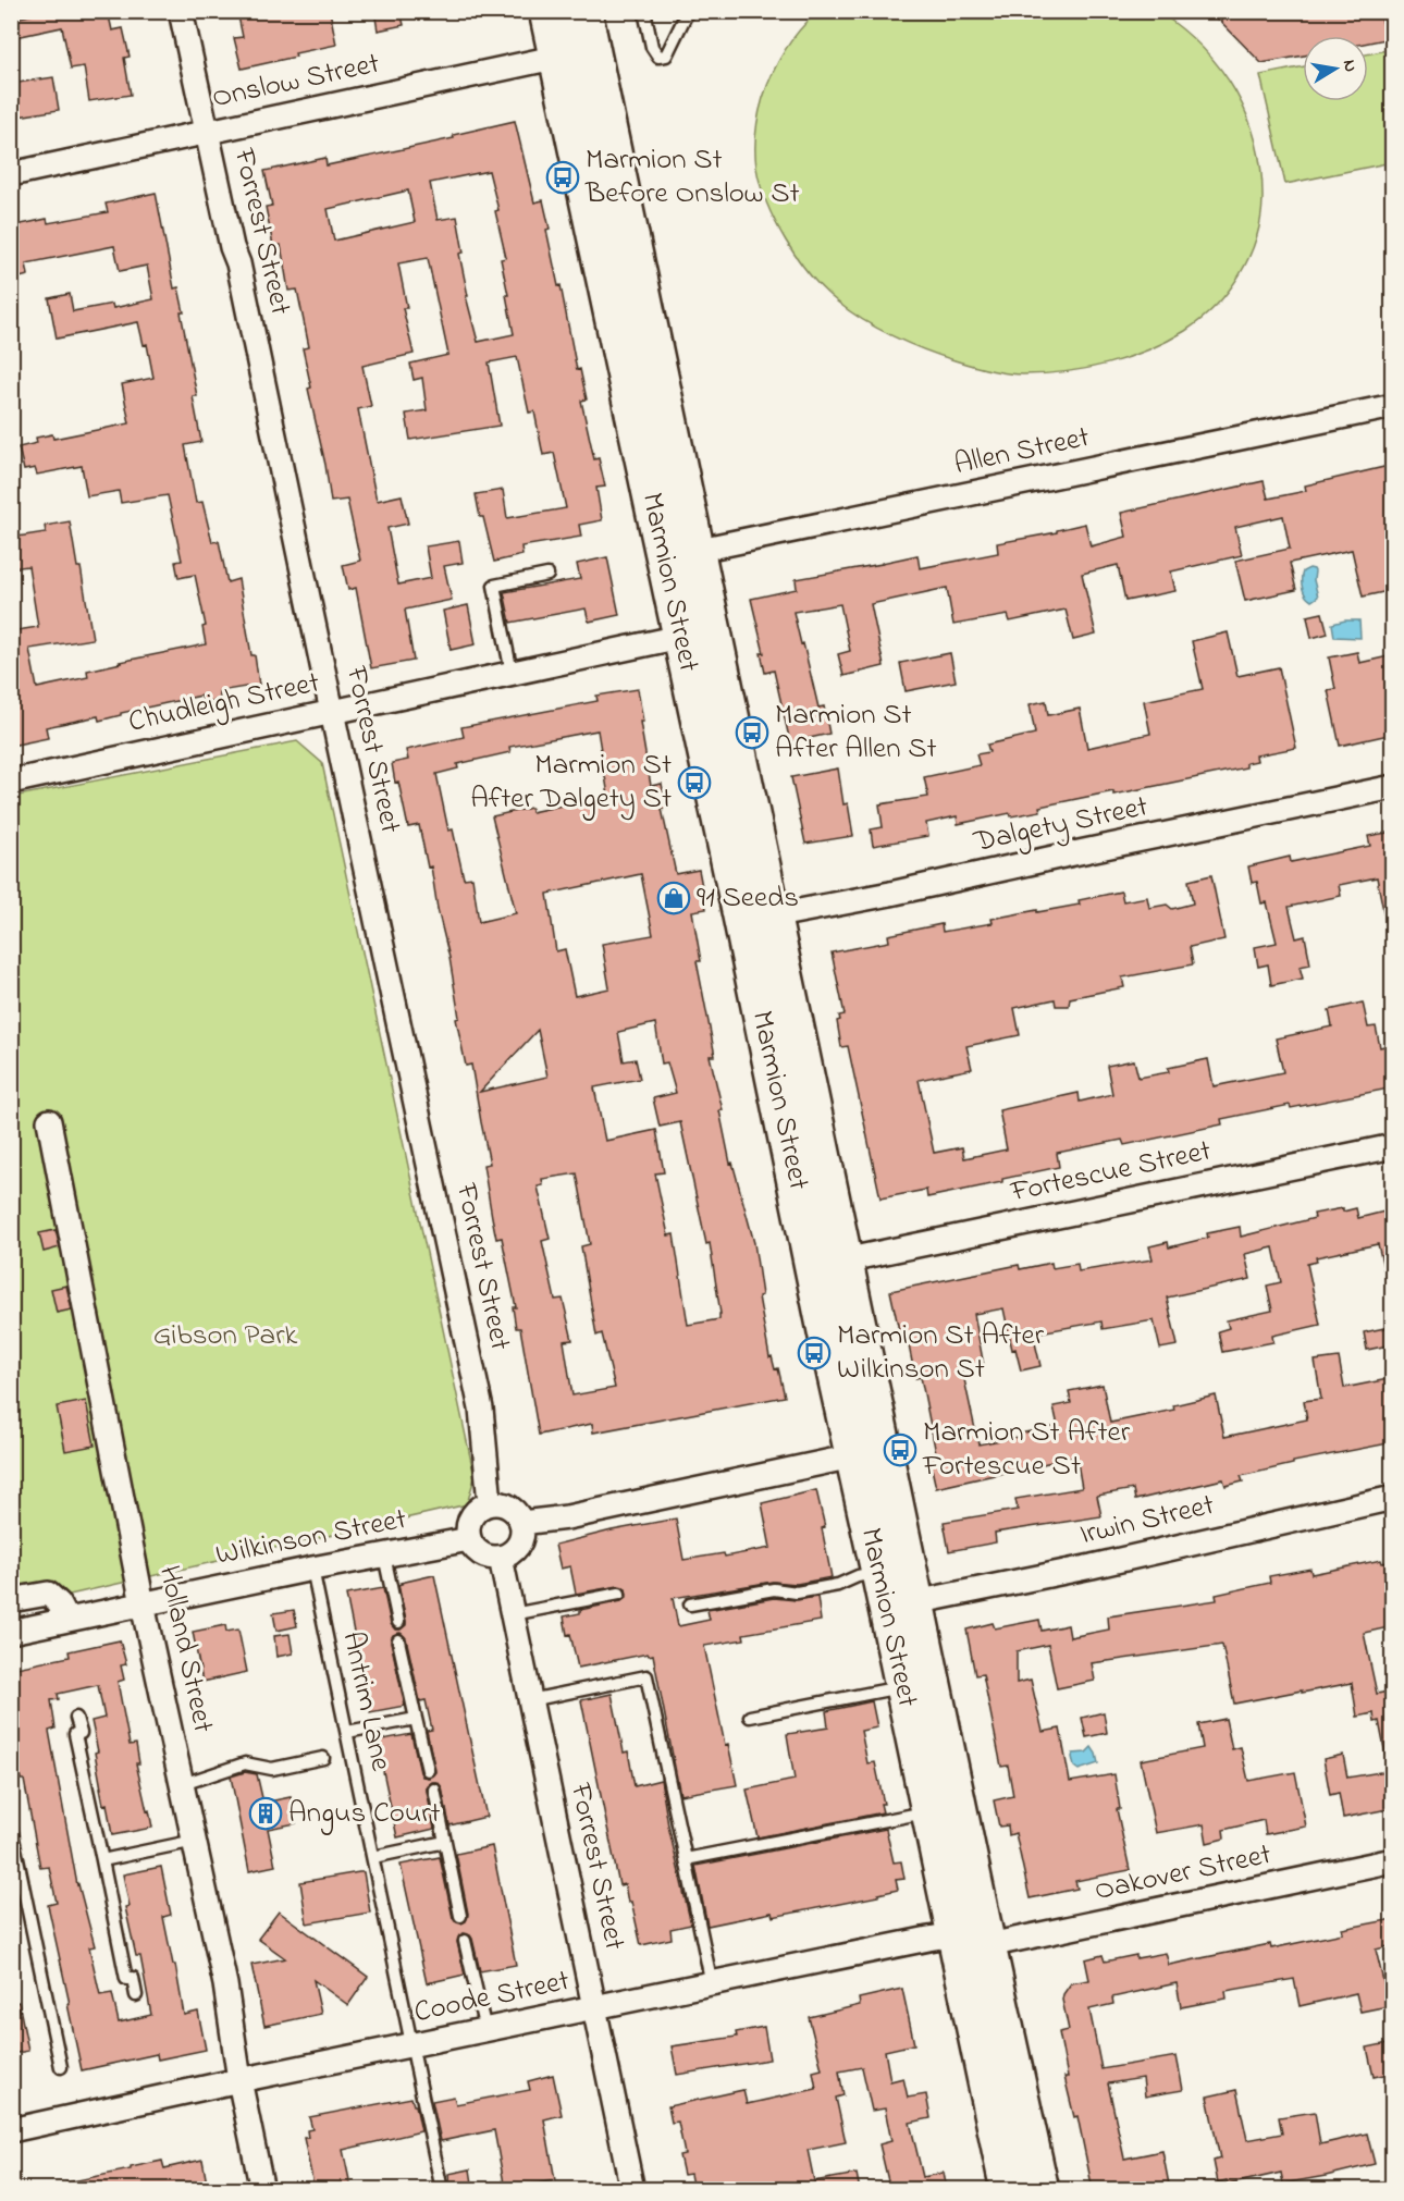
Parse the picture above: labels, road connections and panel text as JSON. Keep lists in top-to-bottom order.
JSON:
{
  "streets": {
    "main road": ["Marmion Street"],
    "street": [
      "Onslow Street",
      "Forrest Street",
      "Allen Street",
      "Chudleigh Street",
      "Dalgety Street",
      "Fortescue Street",
      "Irwin Street",
      "Wilkinson Street",
      "Holland Street",
      "Oakover Street",
      "Coode Street"
    ],
    "lane": ["Antrim Lane"]
  },
  "crossings": [
    ["Onslow Street", "Forrest Street"],
    ["Onslow Street", "Marmion Street"],
    ["Forrest Street", "Chudleigh Street"],
    ["Forrest Street", "Wilkinson Street"],
    ["Forrest Street", "Coode Street"],
    ["Allen Street", "Marmion Street"],
    ["Marmion Street", "Chudleigh Street"],
    ["Marmion Street", "Dalgety Street"],
    ["Marmion Street", "Fortescue Street"],
    ["Marmion Street", "Irwin Street"],
    ["Marmion Street", "Oakover Street"],
    ["Marmion Street", "Coode Street"],
    ["Wilkinson Street", "Holland Street"],
    ["Wilkinson Street", "Antrim Lane"],
    ["Holland Street", "Coode Street"],
    ["Antrim Lane", "Coode Street"],
    ["Oakover Street", "Coode Street"]
  ],
  "parks": ["Gibson Park"],
  "places": {
    "bus stop": [
      "Marmion St Before Onslow St",
      "Marmion St After Allen St",
      "Marmion St After Dalgety St",
      "Marmion St After Wilkinson St",
      "Marmion St After Fortescue St"
    ],
    "shop": ["91 Seeds"],
    "building": ["Angus Court"]
  },
  "north": "right"
}
